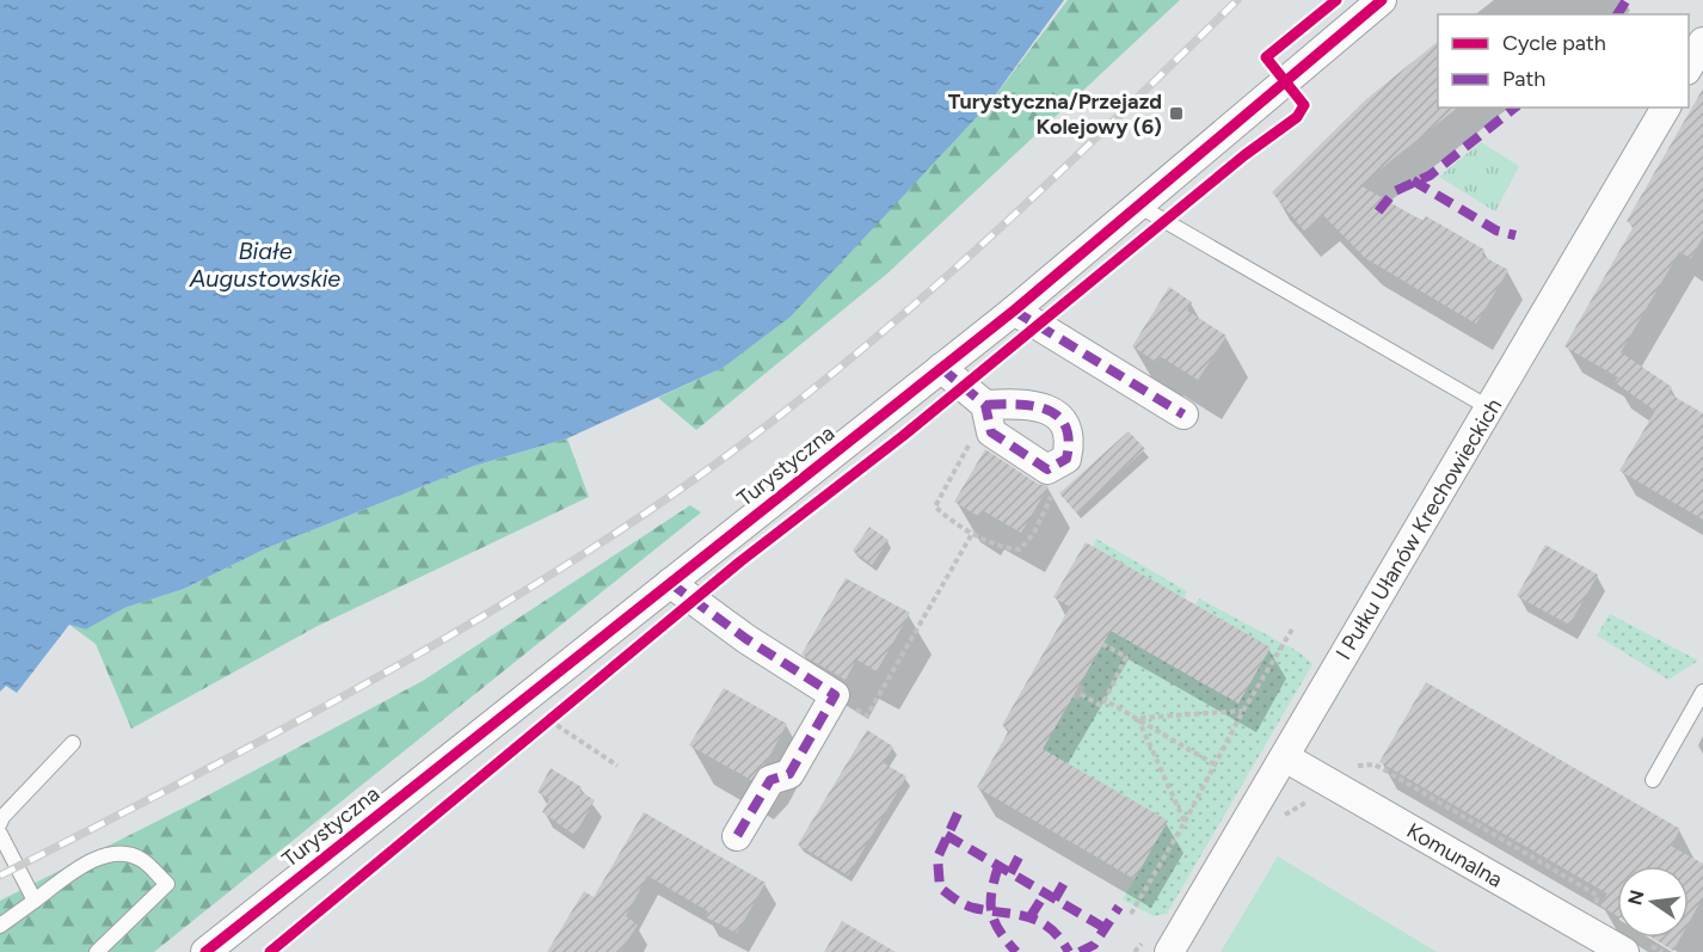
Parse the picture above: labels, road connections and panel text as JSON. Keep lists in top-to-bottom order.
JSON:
{
  "streets": {
    "street": ["Turystyczna", "I Pułku Ułanów Krechowieckich", "Komunalna"]
  },
  "crossings": [
    ["I Pułku Ułanów Krechowieckich", "Komunalna"]
  ],
  "water": ["Białe Augustowskie"],
  "places": {
    "transit": ["Turystyczna/Przejazd Kolejowy (6)"]
  },
  "legend": ["Cycle path", "Path"],
  "north": "left"
}
